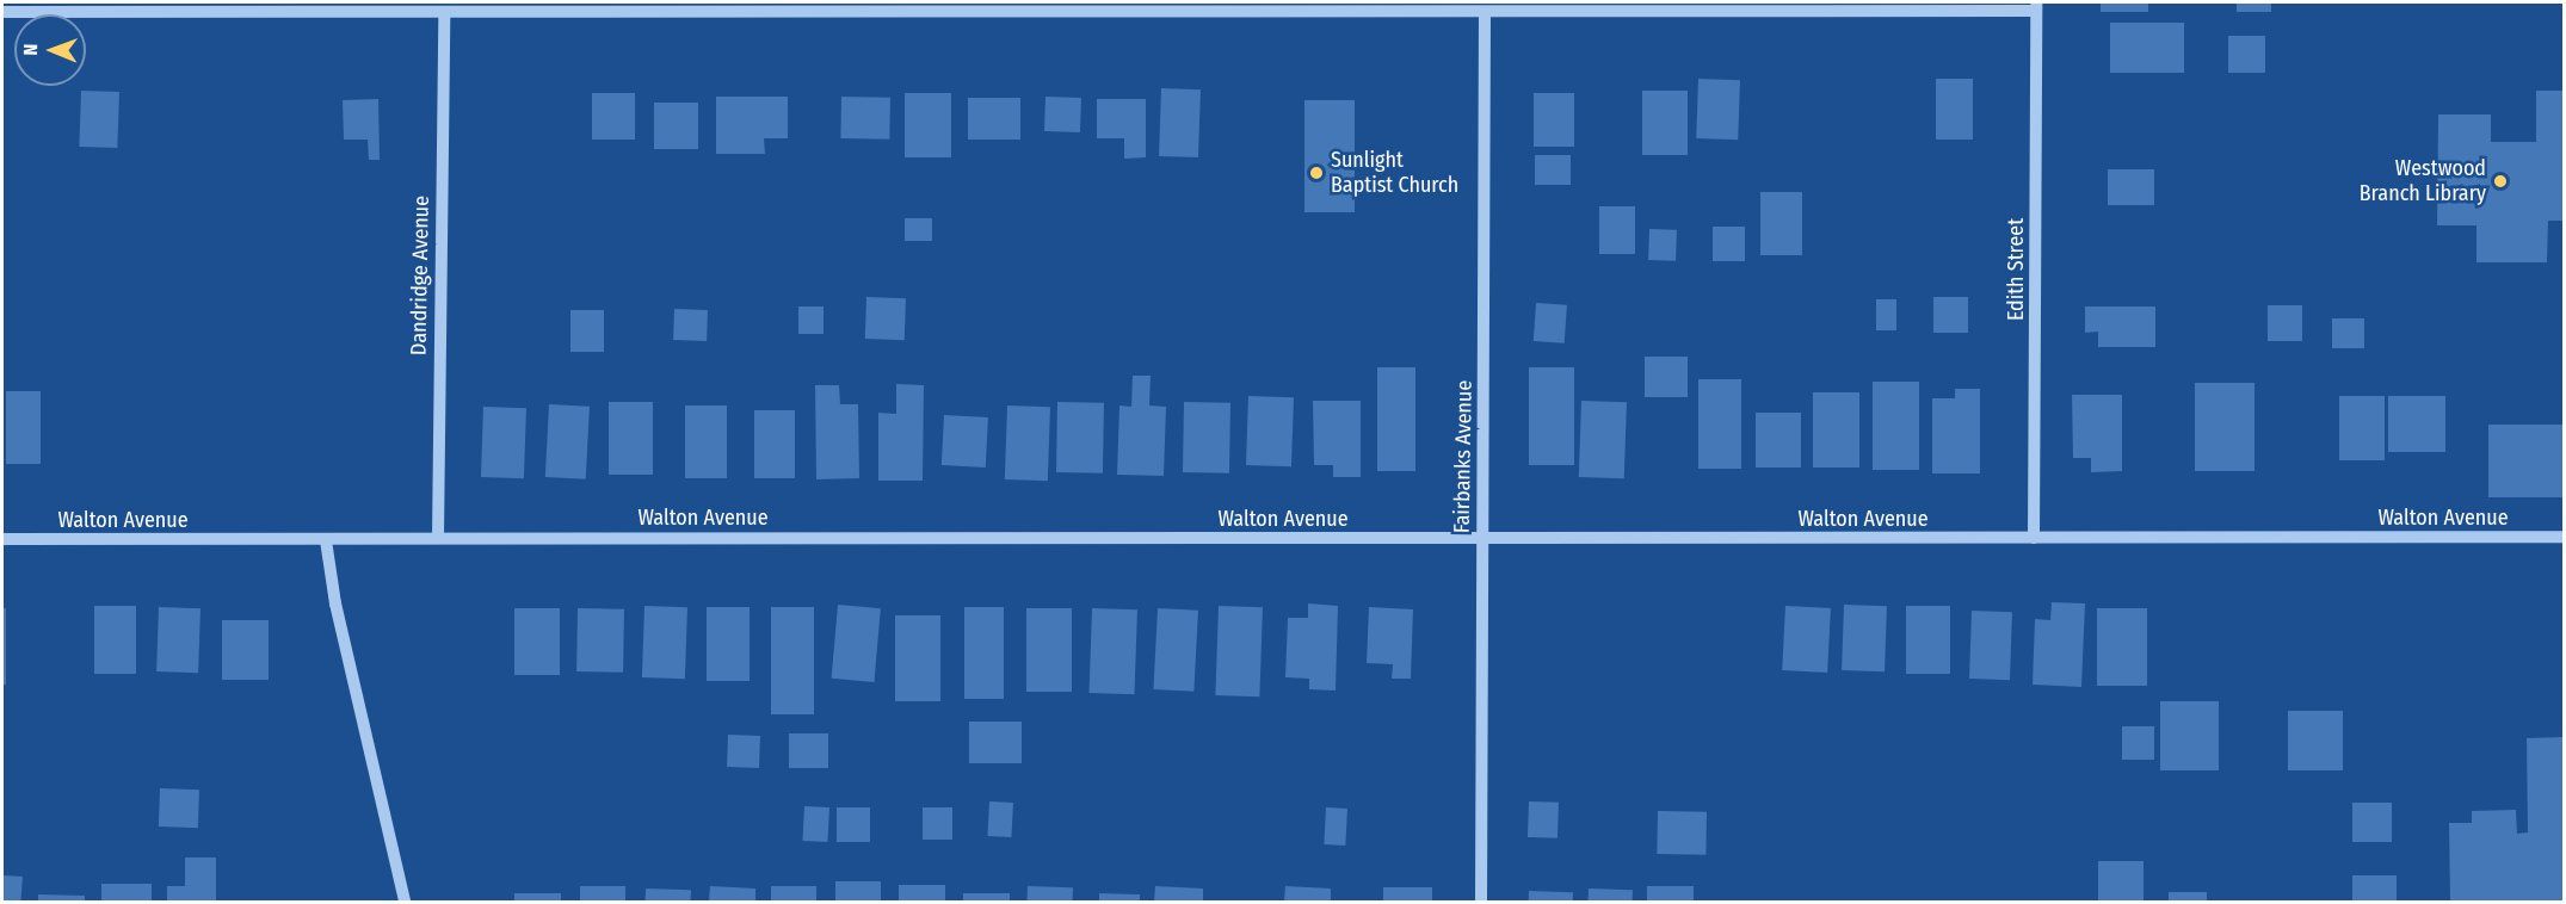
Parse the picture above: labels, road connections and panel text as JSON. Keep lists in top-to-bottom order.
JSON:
{
  "streets": {
    "street": [
      "Edith Street",
      "Dandridge Avenue",
      "Fairbanks Avenue",
      "Walton Avenue"
    ]
  },
  "crossings": [
    ["Edith Street", "Walton Avenue"],
    ["Dandridge Avenue", "Walton Avenue"],
    ["Fairbanks Avenue", "Walton Avenue"]
  ],
  "places": ["Sunlight Baptist Church", "Westwood Branch Library"],
  "north": "left"
}
